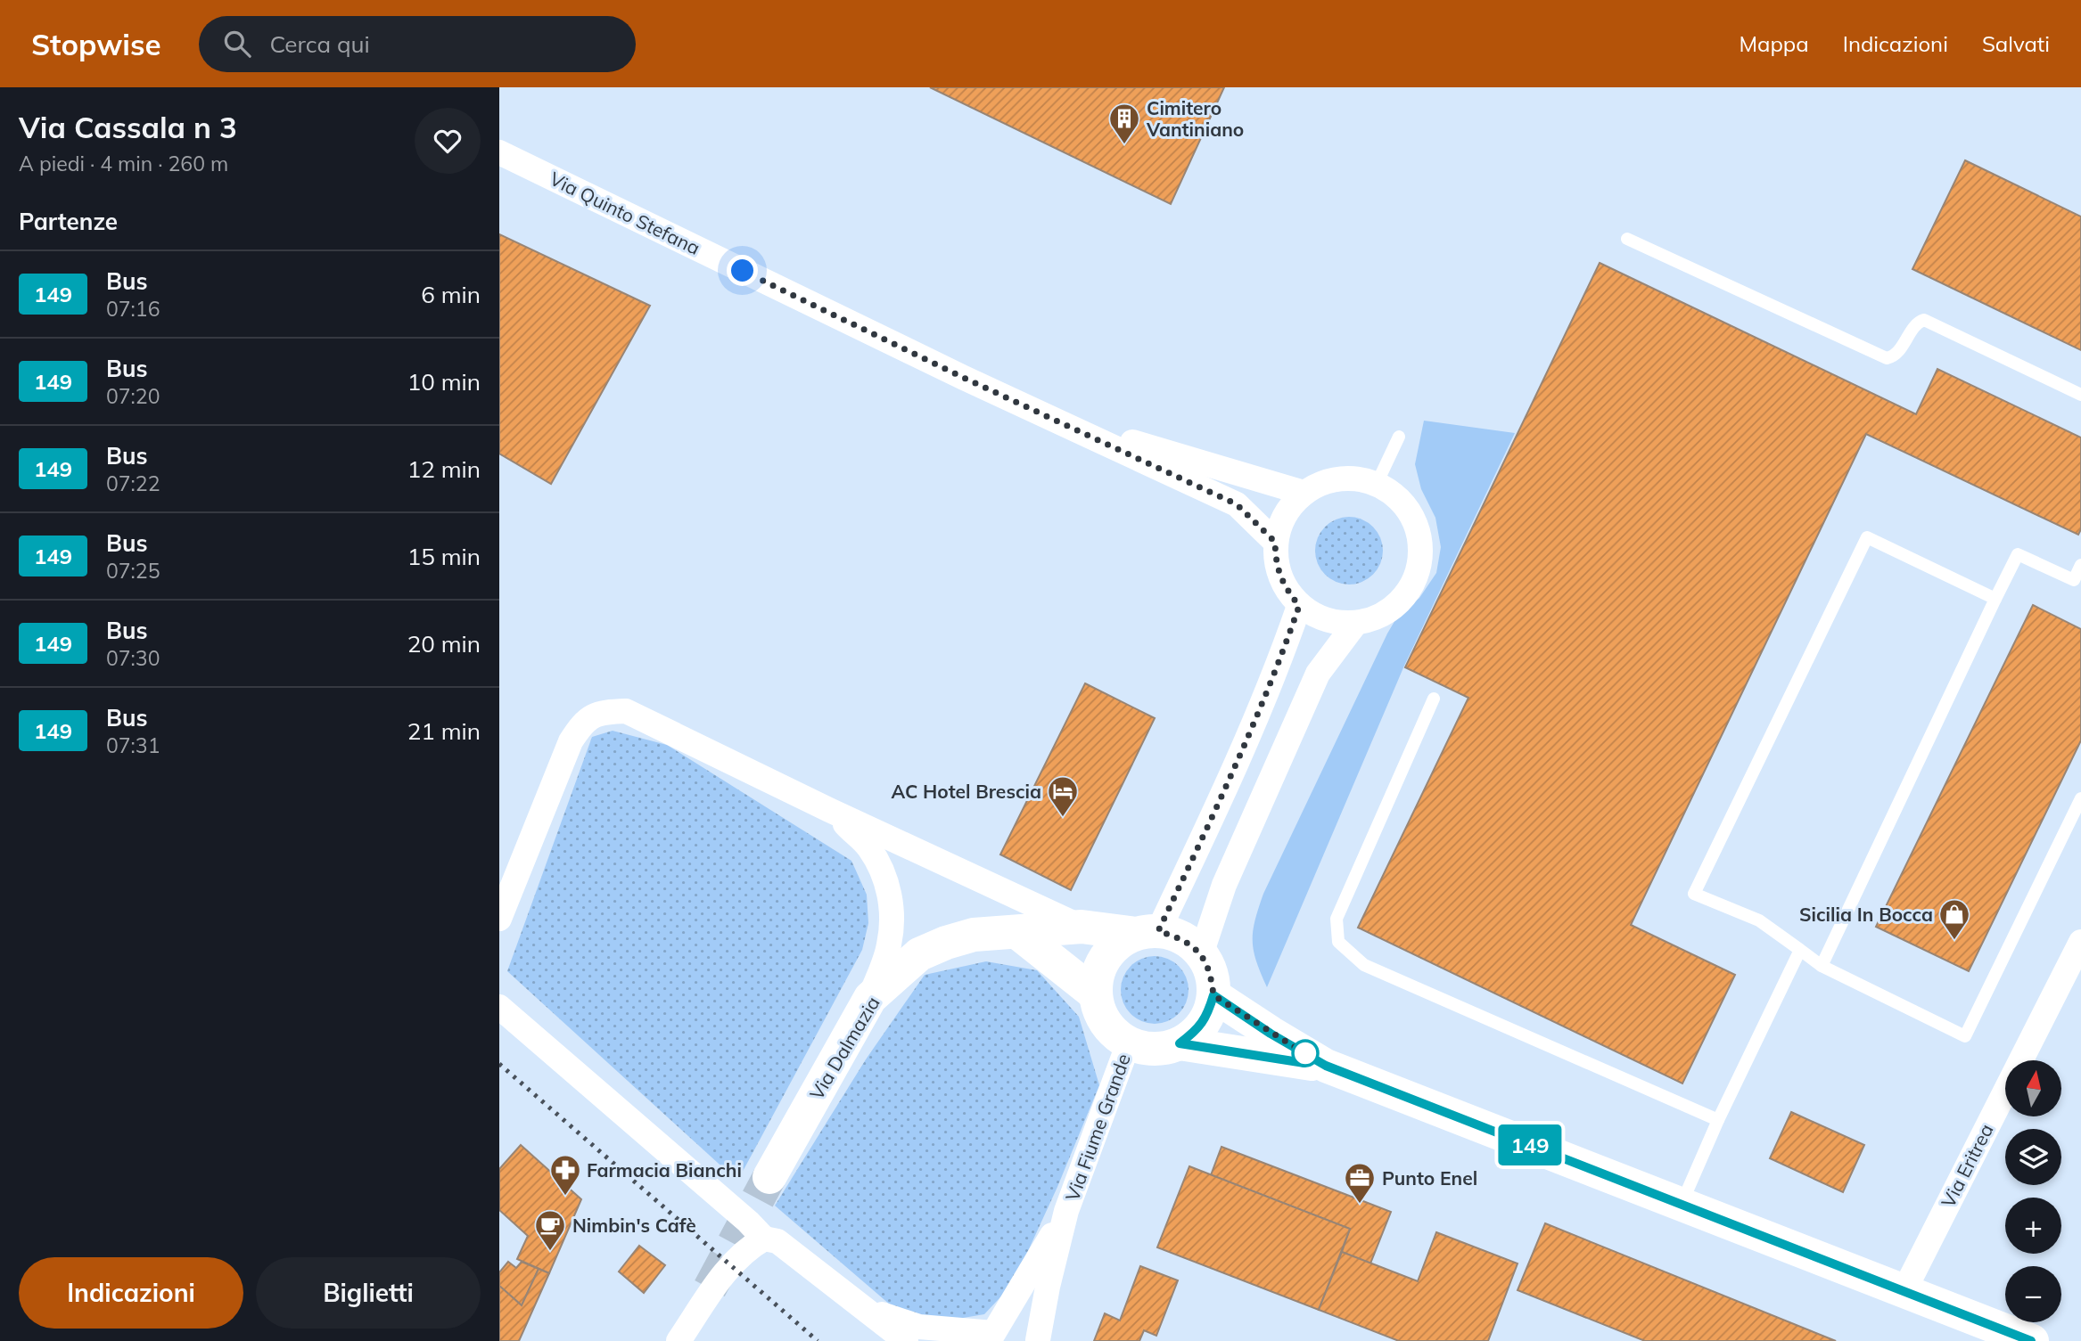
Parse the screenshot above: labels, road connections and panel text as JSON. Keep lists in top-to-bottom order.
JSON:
{
  "streets": {
    "main road": ["Via Dalmazia"],
    "street": ["Via Quinto Stefana", "Via Fiume Grande", "Via Eritrea"]
  },
  "crossings": [
    ["Via Dalmazia", "Via Fiume Grande"]
  ],
  "places": {
    "building": ["Cimitero Vantiniano"],
    "hotel": ["AC Hotel Brescia"],
    "shop": ["Sicilia In Bocca"],
    "pharmacy": ["Farmacia Bianchi"],
    "office": ["Punto Enel"],
    "cafe": ["Nimbin's Cafè"]
  },
  "lines": ["bus line 149"],
  "north": "top",
  "page": {
    "header": "Stopwise",
    "search": "Cerca qui",
    "nav": ["Mappa", "Indicazioni", "Salvati"],
    "heading": [
      ["Via Cassala n 3", "A piedi · 4 min · 260 m"],
      "Partenze"
    ],
    "on_map": "149",
    "list": [
      {
        "mark": "149",
        "name": "Bus",
        "note": "07:16",
        "value": "6 min"
      },
      {
        "mark": "149",
        "name": "Bus",
        "note": "07:20",
        "value": "10 min"
      },
      {
        "mark": "149",
        "name": "Bus",
        "note": "07:22",
        "value": "12 min"
      },
      {
        "mark": "149",
        "name": "Bus",
        "note": "07:25",
        "value": "15 min"
      },
      {
        "mark": "149",
        "name": "Bus",
        "note": "07:30",
        "value": "20 min"
      },
      {
        "mark": "149",
        "name": "Bus",
        "note": "07:31",
        "value": "21 min"
      }
    ],
    "map_buttons": ["+", "−"],
    "buttons": ["Indicazioni", "Biglietti"]
  }
}
